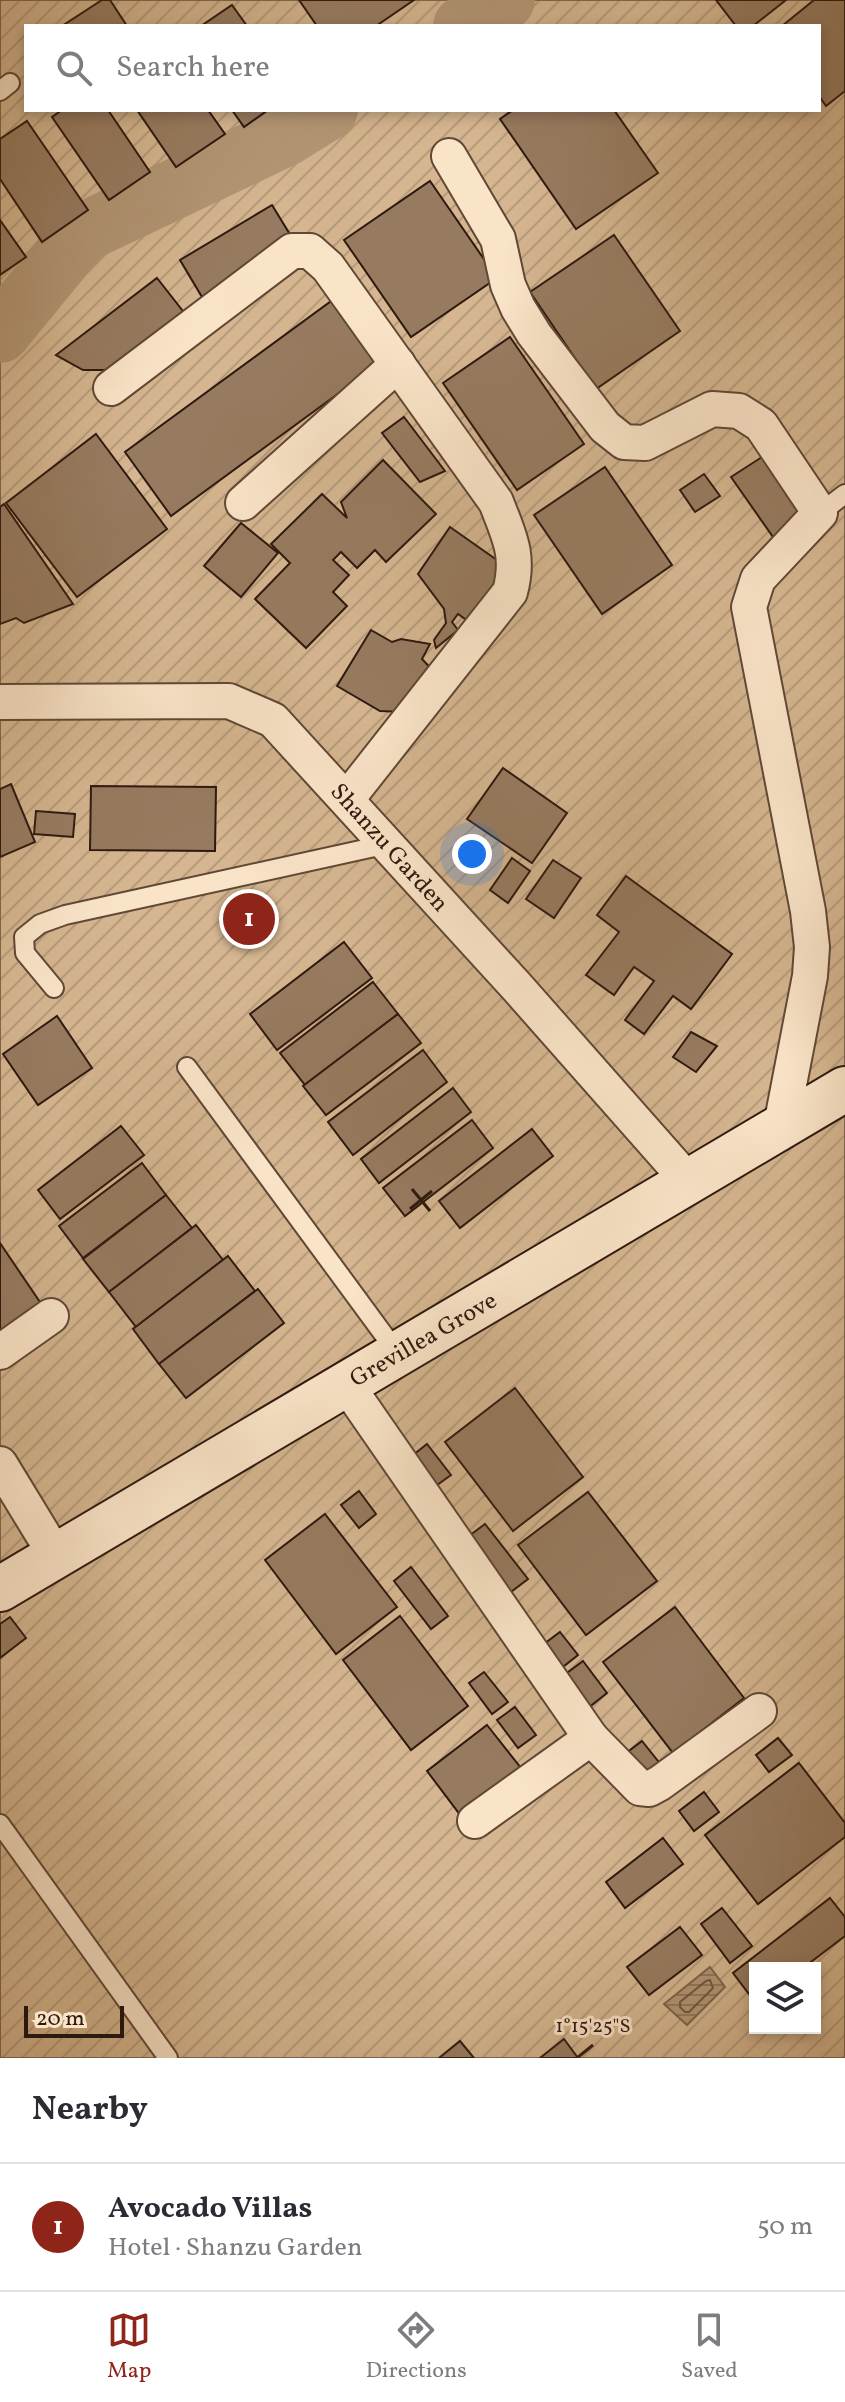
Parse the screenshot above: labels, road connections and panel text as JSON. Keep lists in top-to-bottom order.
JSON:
{
  "streets": {
    "street": ["Shanzu Garden", "Grevillea Grove"]
  },
  "crossings": [
    ["Shanzu Garden", "Grevillea Grove"]
  ],
  "scale_bar": "20 m",
  "page": {
    "search": "Search here",
    "pins": "1",
    "scale": "20 m",
    "heading": "Nearby",
    "list": [
      {
        "mark": "1",
        "name": "Avocado Villas",
        "note": "Hotel · Shanzu Garden",
        "value": "50 m"
      }
    ],
    "nav": ["Map", "Directions", "Saved"]
  },
  "coordinates": ["1°15'25\"S"]
}
